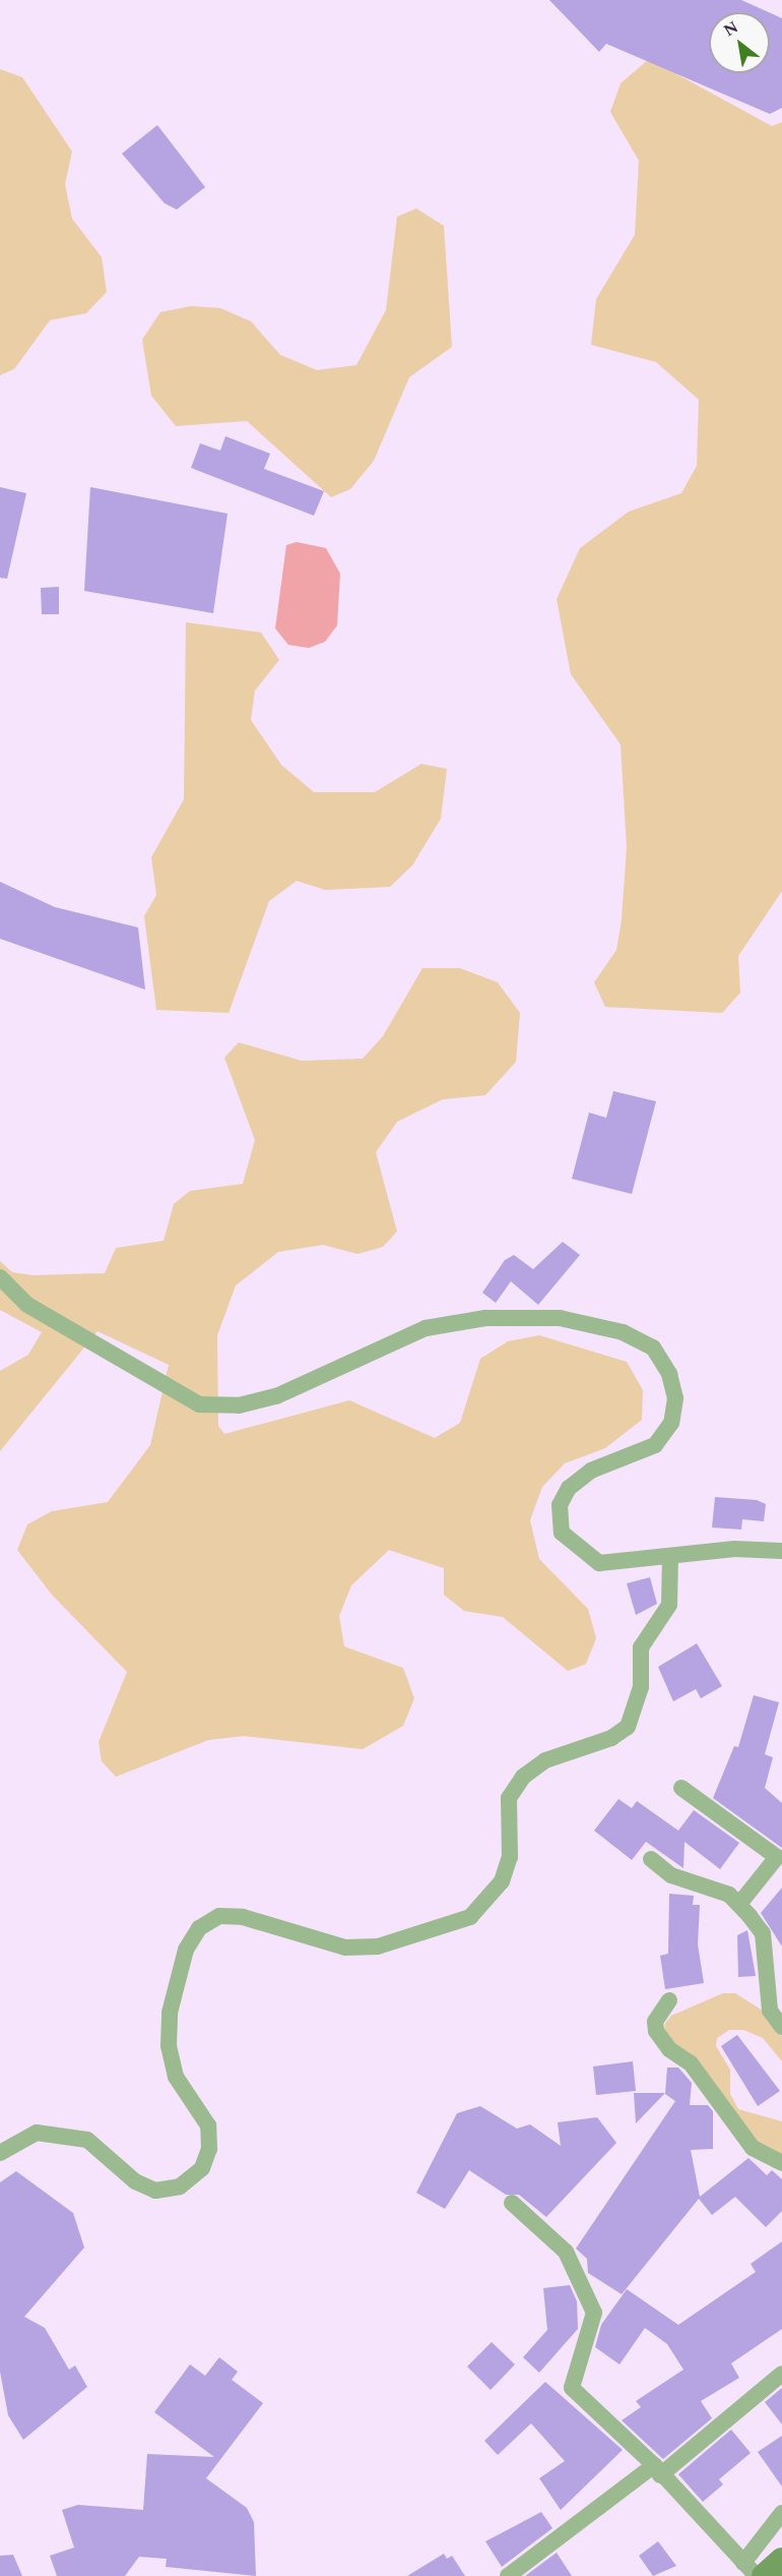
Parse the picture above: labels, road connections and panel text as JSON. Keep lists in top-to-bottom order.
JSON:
{
  "north": "top left"
}
